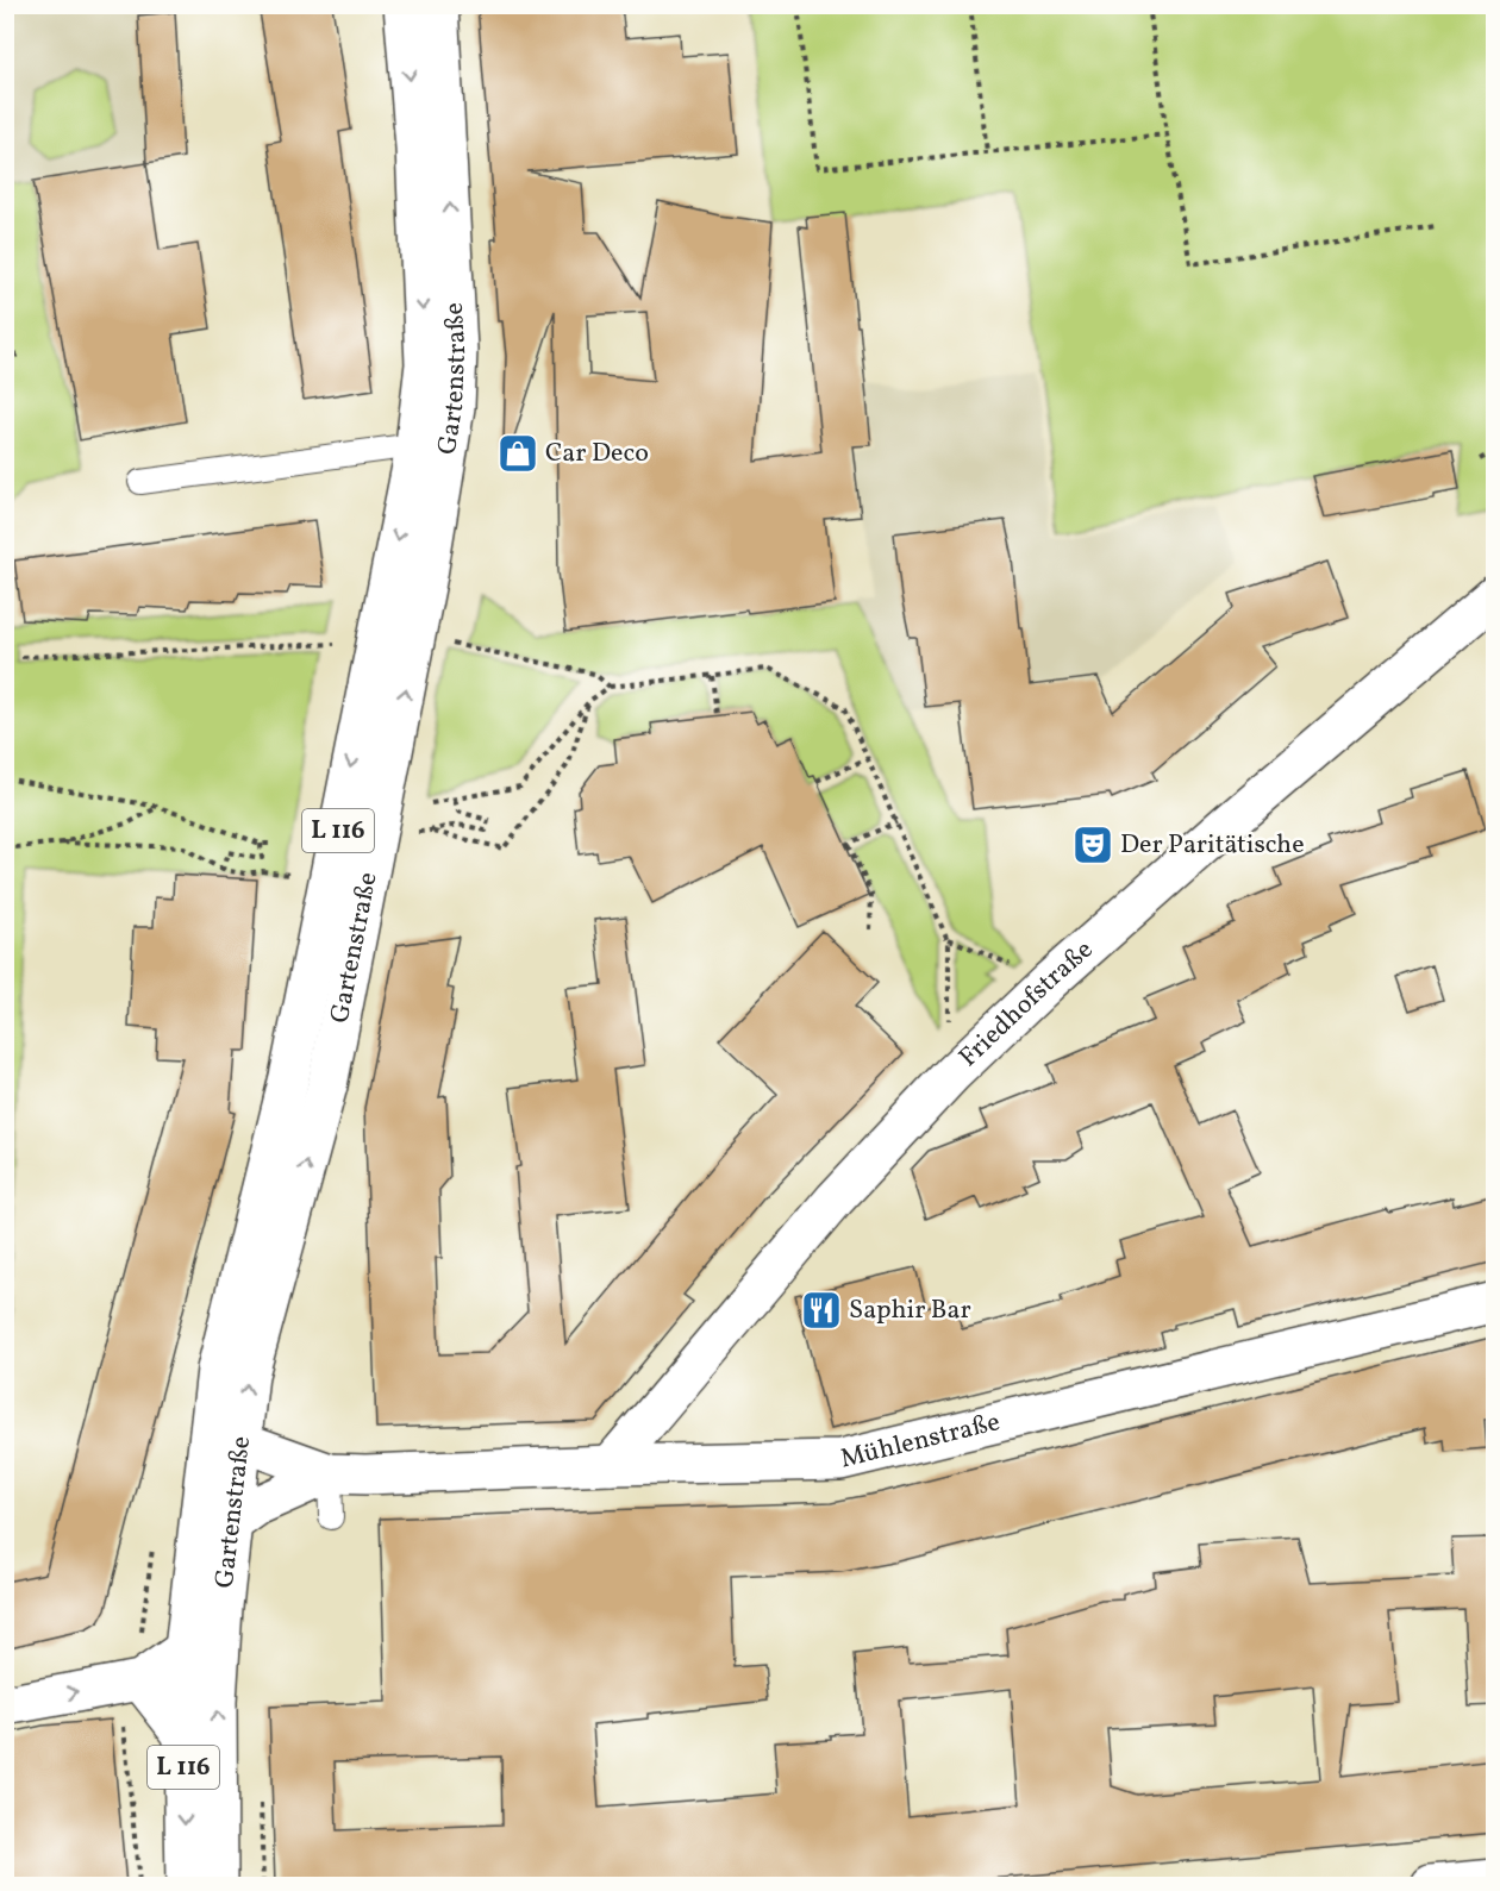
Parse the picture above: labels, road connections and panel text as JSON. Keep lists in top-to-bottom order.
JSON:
{
  "streets": {
    "main road": [
      "Gartenstraße",
      "L 116",
      "Friedhofstraße",
      "Mühlenstraße"
    ]
  },
  "crossings": [
    ["Gartenstraße", "Mühlenstraße"],
    ["Friedhofstraße", "Mühlenstraße"]
  ],
  "places": {
    "shop": ["Car Deco"],
    "theatre": ["Der Paritätische"],
    "restaurant": ["Saphir Bar"]
  }
}
